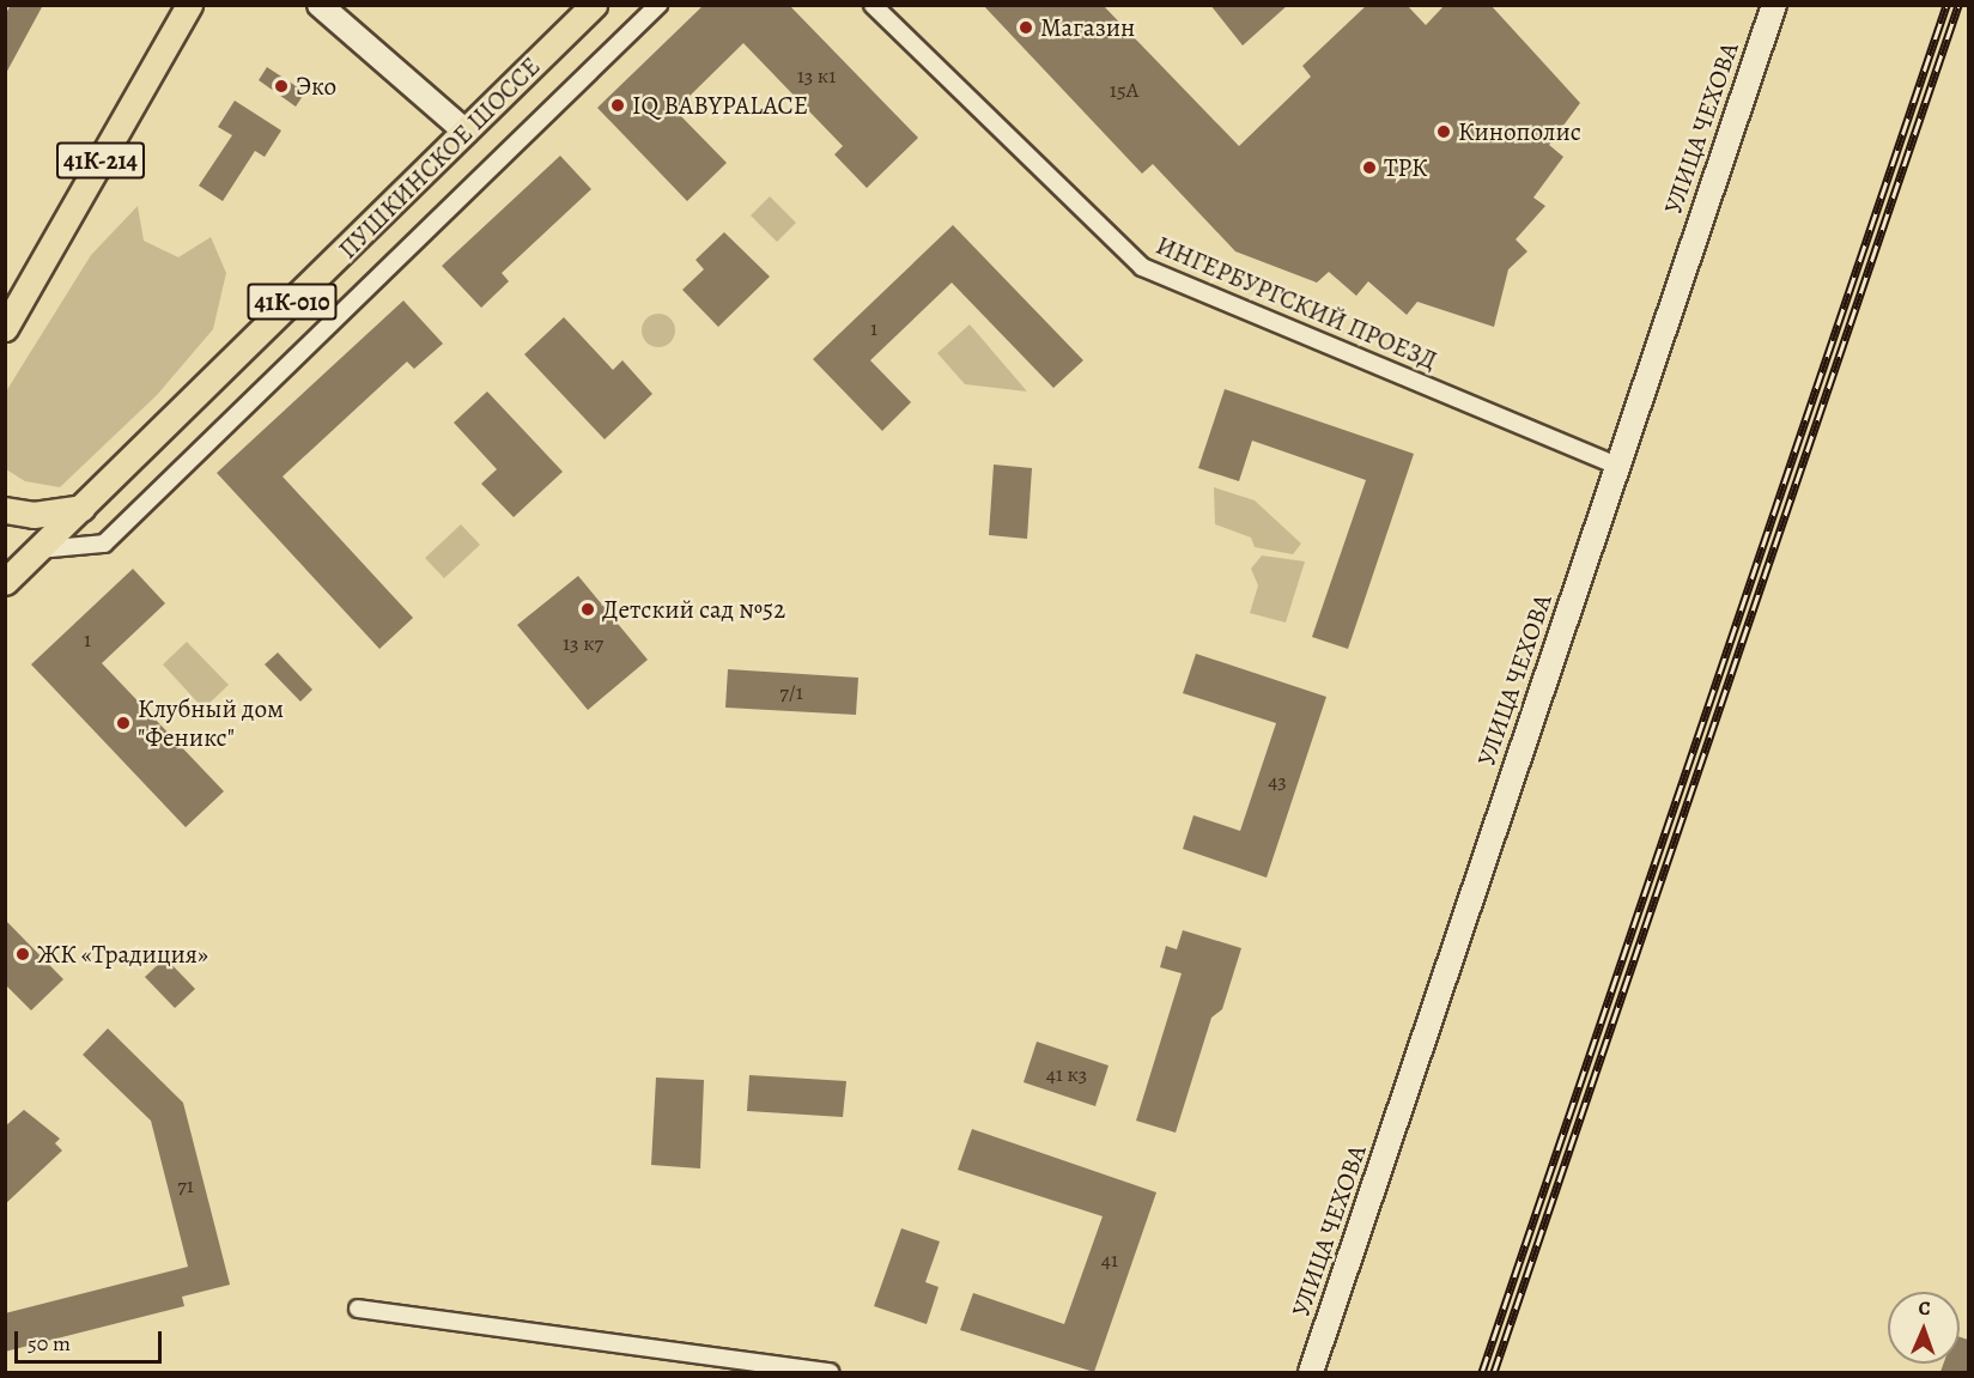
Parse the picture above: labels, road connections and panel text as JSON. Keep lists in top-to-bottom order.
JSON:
{
  "streets": {
    "main road": ["ПУШКИНСКОЕ ШОССЕ", "41К-214", "41К-010"],
    "street": ["УЛИЦА ЧЕХОВА", "ИНГЕРБУРГСКИЙ ПРОЕЗД"]
  },
  "crossings": [
    ["УЛИЦА ЧЕХОВА", "ИНГЕРБУРГСКИЙ ПРОЕЗД"]
  ],
  "places": [
    "Магазин",
    "Эко",
    "IQ BABYPALACE",
    "Кинополис",
    "ТРК",
    "Детский сад №52",
    "Клубный дом \"Феникс\"",
    "ЖК «Традиция»"
  ],
  "house_numbers": [
    "13 к1",
    "15А",
    "1",
    "1",
    "13 к7",
    "7/1",
    "43",
    "41 к3",
    "71",
    "41"
  ],
  "scale_bar": "50 m",
  "north": "top"
}
